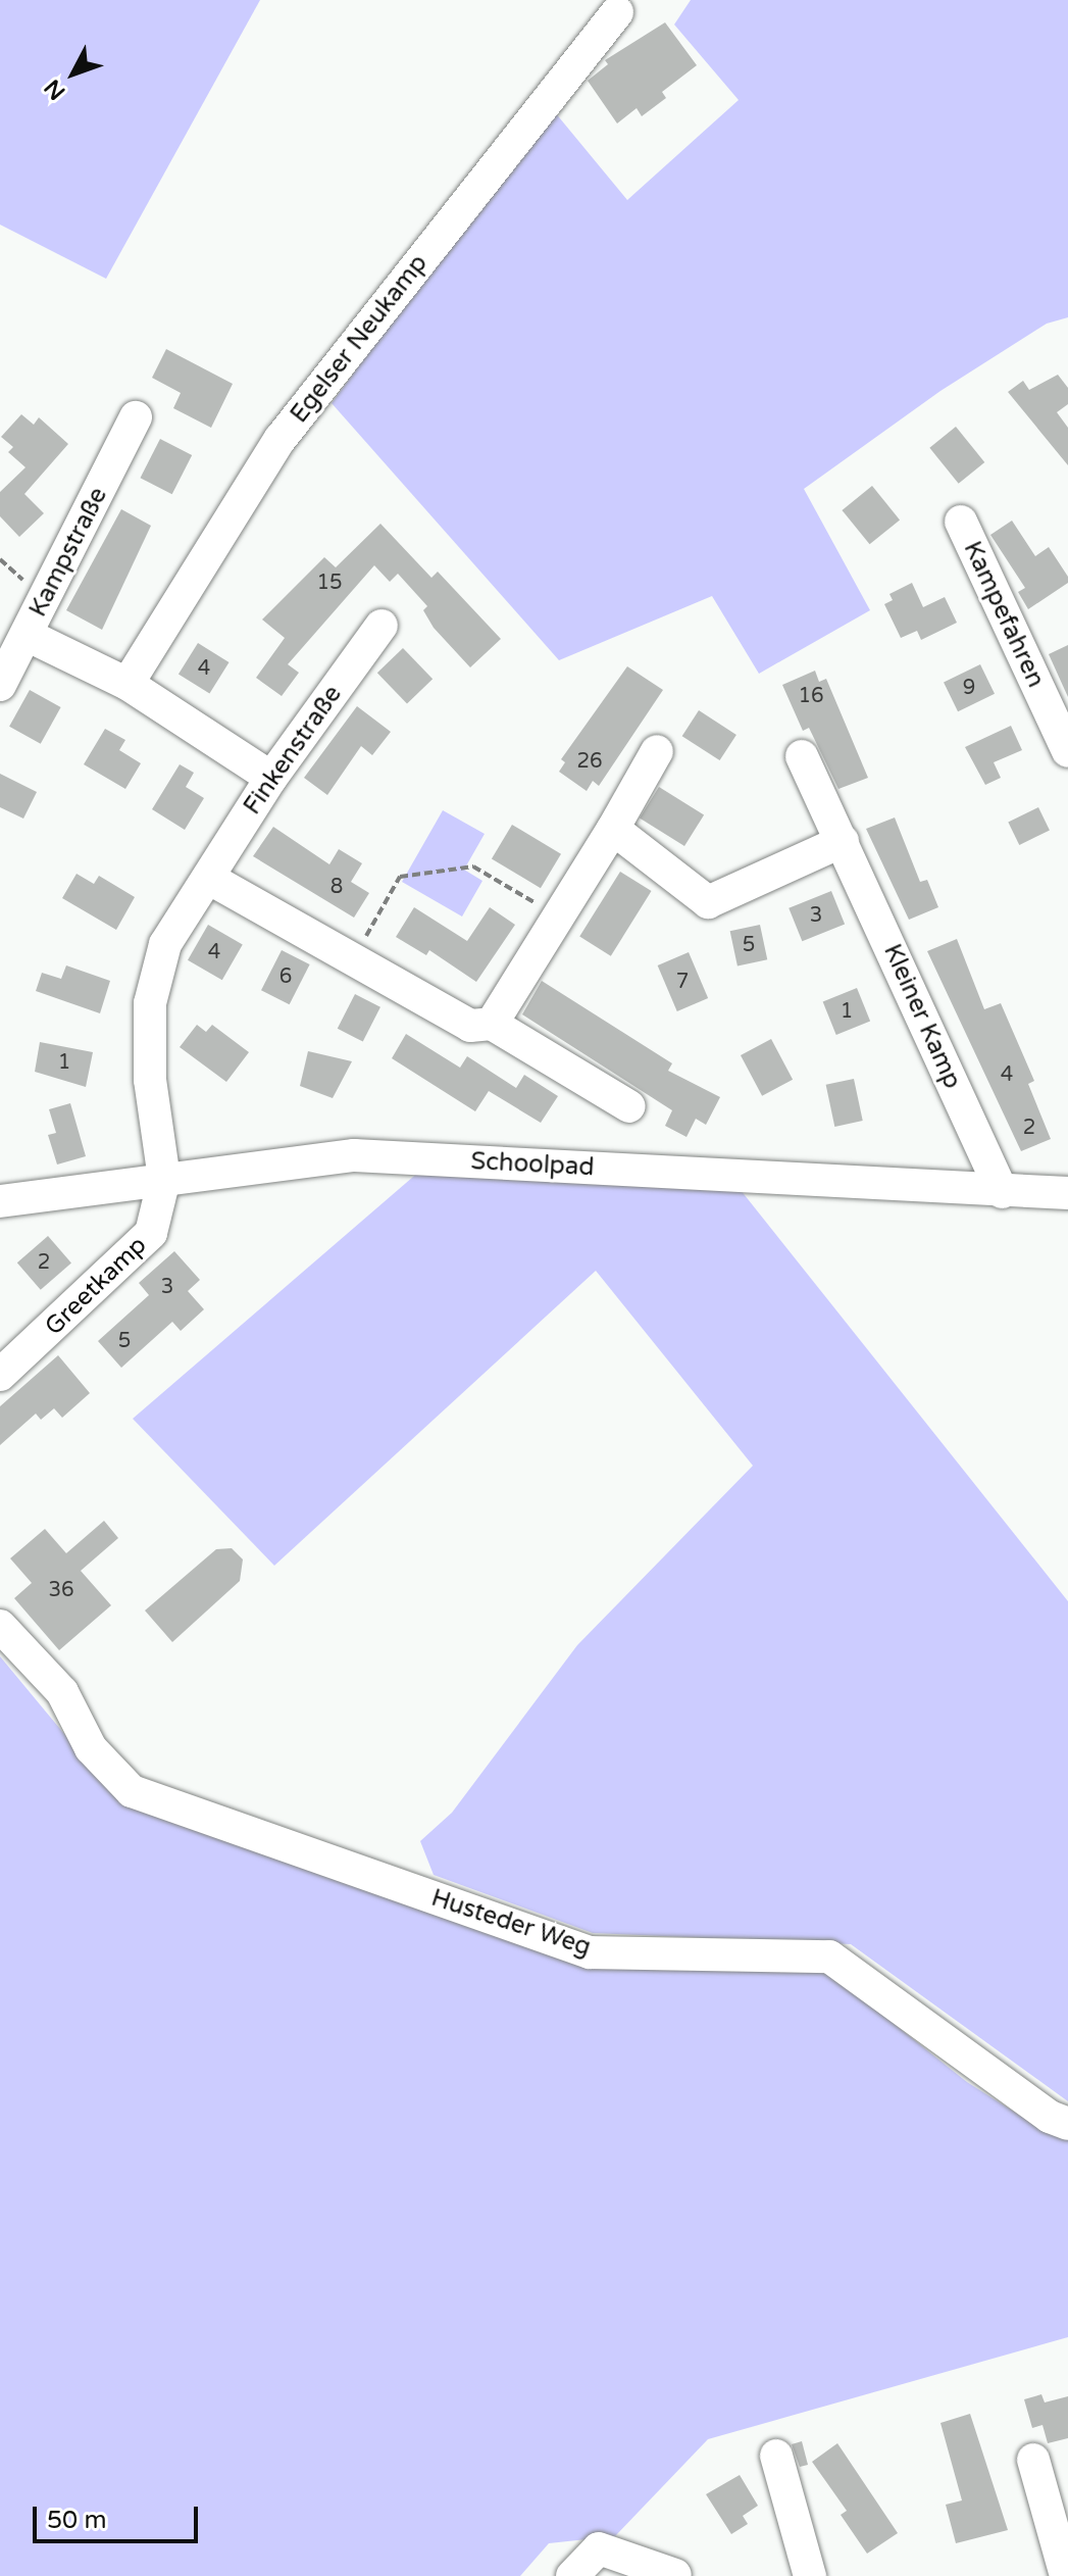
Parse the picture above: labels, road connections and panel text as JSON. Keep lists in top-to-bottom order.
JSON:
{
  "streets": {
    "street": [
      "Egelser Neukamp",
      "Kampstraße",
      "Kampefahren",
      "Finkenstraße",
      "Kleiner Kamp",
      "Schoolpad",
      "Greetkamp",
      "Husteder Weg"
    ]
  },
  "crossings": [
    ["Finkenstraße", "Schoolpad"],
    ["Finkenstraße", "Greetkamp"],
    ["Kleiner Kamp", "Schoolpad"],
    ["Schoolpad", "Greetkamp"]
  ],
  "house_numbers": [
    "15",
    "4",
    "9",
    "16",
    "26",
    "8",
    "3",
    "5",
    "4",
    "6",
    "7",
    "1",
    "1",
    "4",
    "2",
    "2",
    "3",
    "5",
    "36"
  ],
  "scale_bar": "50 m",
  "north": "bottom left"
}
